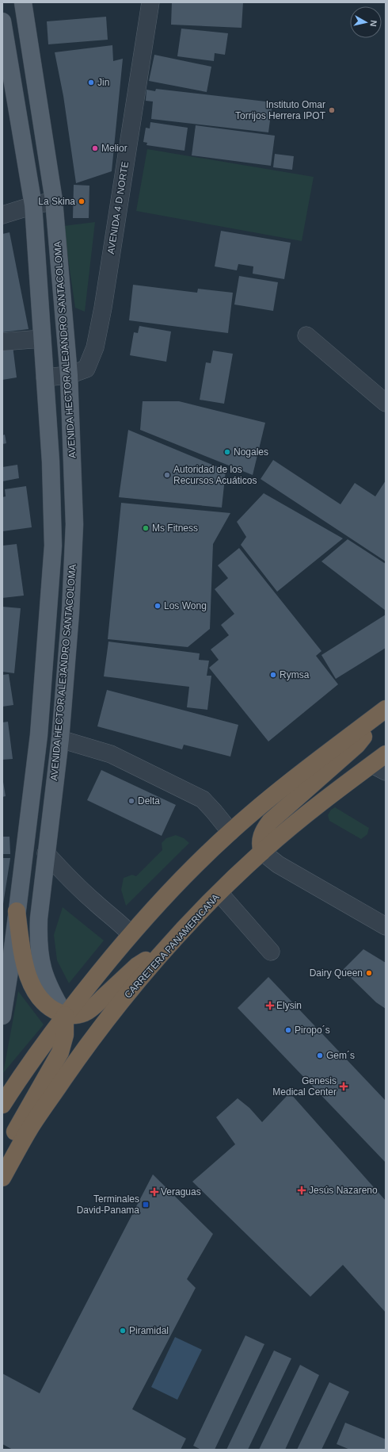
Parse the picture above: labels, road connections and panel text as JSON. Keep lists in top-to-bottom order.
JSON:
{
  "streets": {
    "highway": ["CARRETERA PANAMERICANA"],
    "main road": ["AVENIDA HECTOR ALEJANDRO SANTACOLOMA"],
    "street": ["AVENIDA 4 D NORTE"]
  },
  "crossings": [
    ["AVENIDA 4 D NORTE", "AVENIDA HECTOR ALEJANDRO SANTACOLOMA"]
  ],
  "places": {
    "other": [
      "Jin",
      "Instituto Omar Torrijos Herrera IPOT",
      "Melior",
      "La Skina",
      "Nogales",
      "Autoridad de los Recursos Acuáticos",
      "Ms Fitness",
      "Los Wong",
      "Rymsa",
      "Delta",
      "Dairy Queen",
      "Piropo´s",
      "Gem´s",
      "Piramidal"
    ],
    "health": [
      "Elysin",
      "Genesis Medical Center",
      "Jesús Nazareno",
      "Veraguas"
    ],
    "transit": ["Terminales David-Panama"]
  },
  "north": "right"
}
